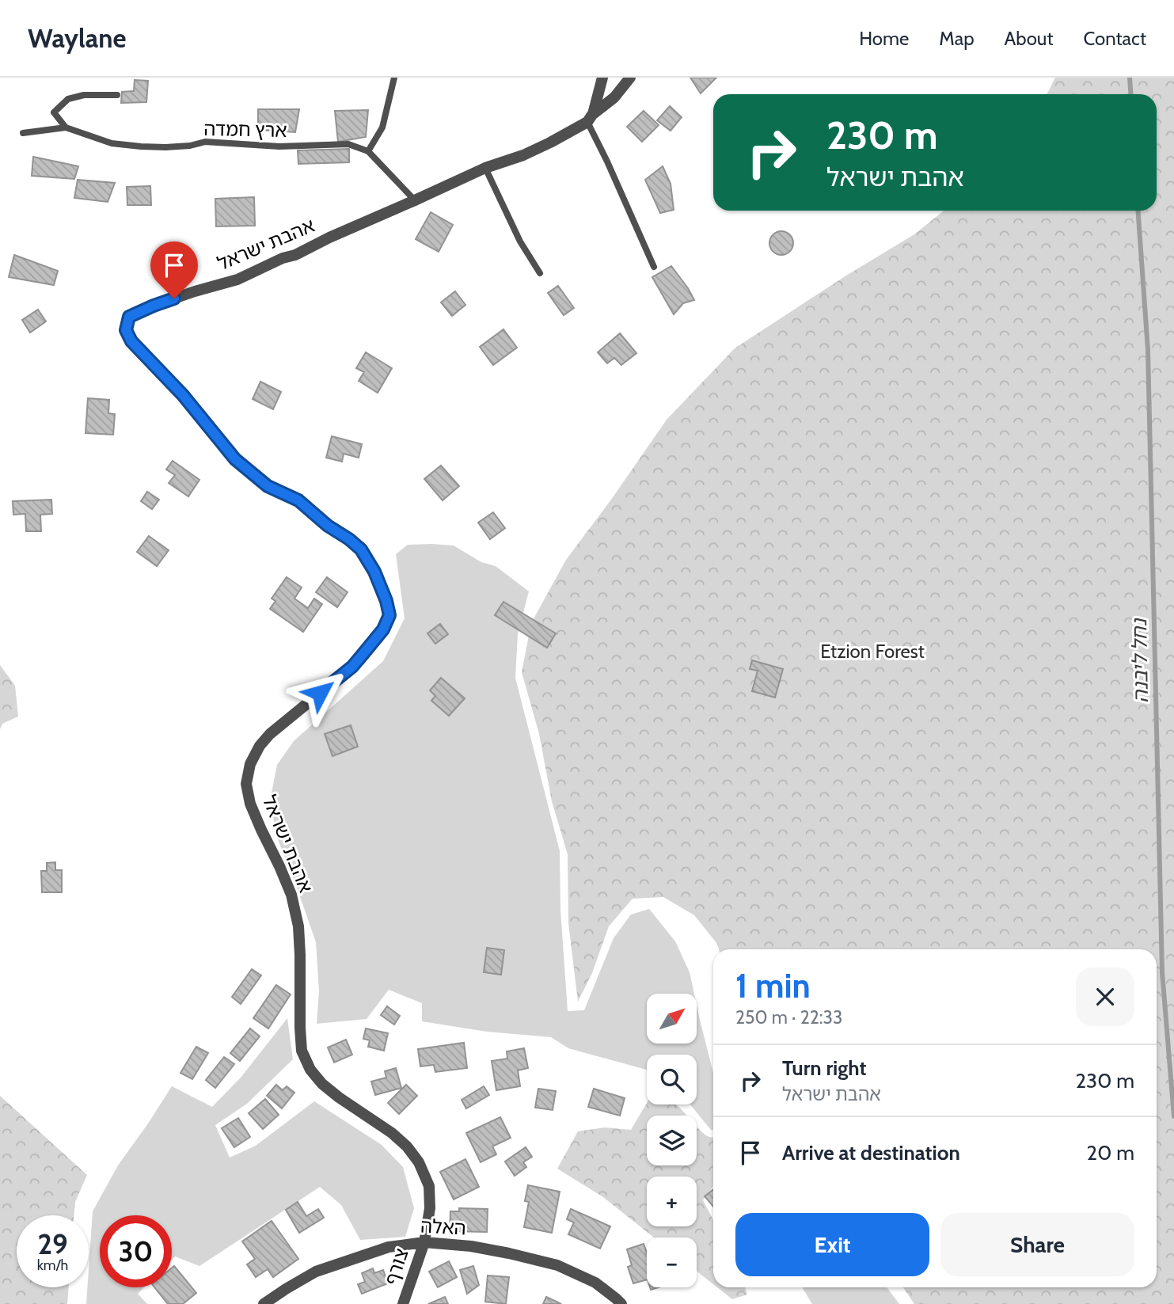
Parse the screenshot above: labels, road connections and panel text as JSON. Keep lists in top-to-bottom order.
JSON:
{
  "streets": {
    "street": ["אהבת ישראל", "האלה", "צורף"],
    "lane": ["ארץ חמדה"]
  },
  "crossings": [
    ["אהבת ישראל", "האלה"],
    ["אהבת ישראל", "צורף"],
    ["האלה", "צורף"]
  ],
  "water": ["נחל ליבנה"],
  "parks": ["Etzion Forest"],
  "north": "top right",
  "page": {
    "header": "Waylane",
    "nav": [
      "Home",
      "Map",
      "About",
      "Contact"
    ],
    "turn": ["230 m", "אהבת ישראל"],
    "heading": ["1 min", "250 m · 22:33"],
    "map_buttons": ["+", "−"],
    "list": [
      {
        "name": "Turn right",
        "note": "אהבת ישראל",
        "value": "230 m"
      },
      {
        "name": "Arrive at destination",
        "value": "20 m"
      }
    ],
    "buttons": ["Exit", "Share"],
    "speed": "29 km/h",
    "limit": "30"
  }
}
